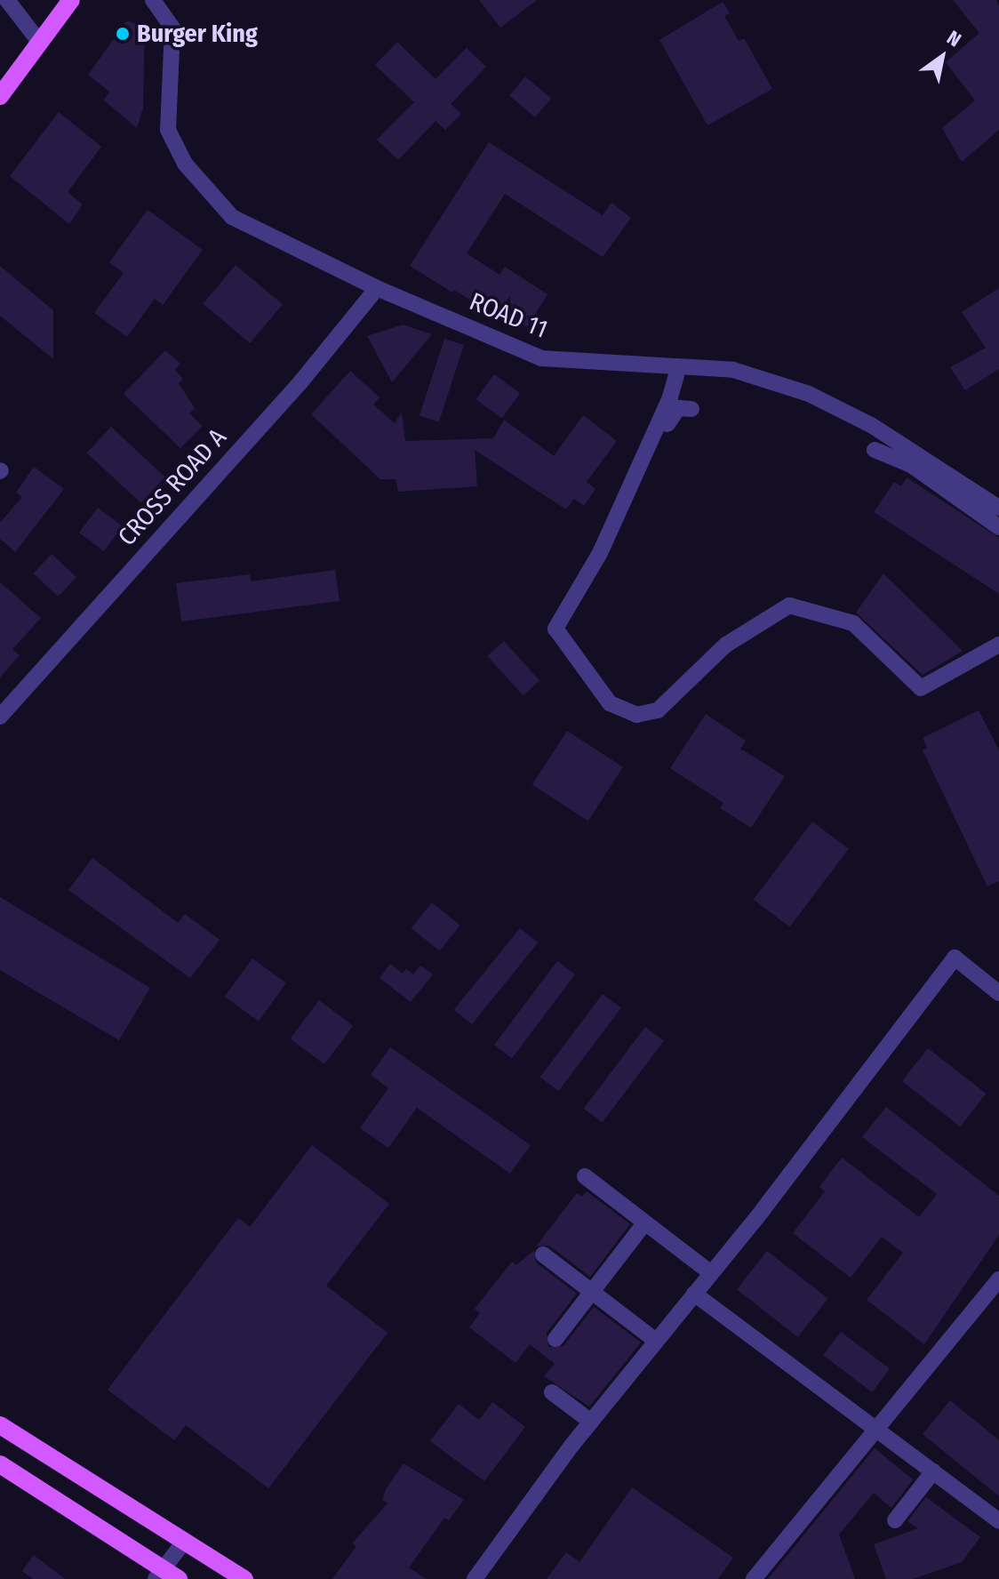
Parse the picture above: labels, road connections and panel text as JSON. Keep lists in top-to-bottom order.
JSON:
{
  "streets": {
    "street": ["ROAD 11", "CROSS ROAD A"]
  },
  "crossings": [
    ["ROAD 11", "CROSS ROAD A"]
  ],
  "places": ["Burger King"],
  "north": "top right"
}
